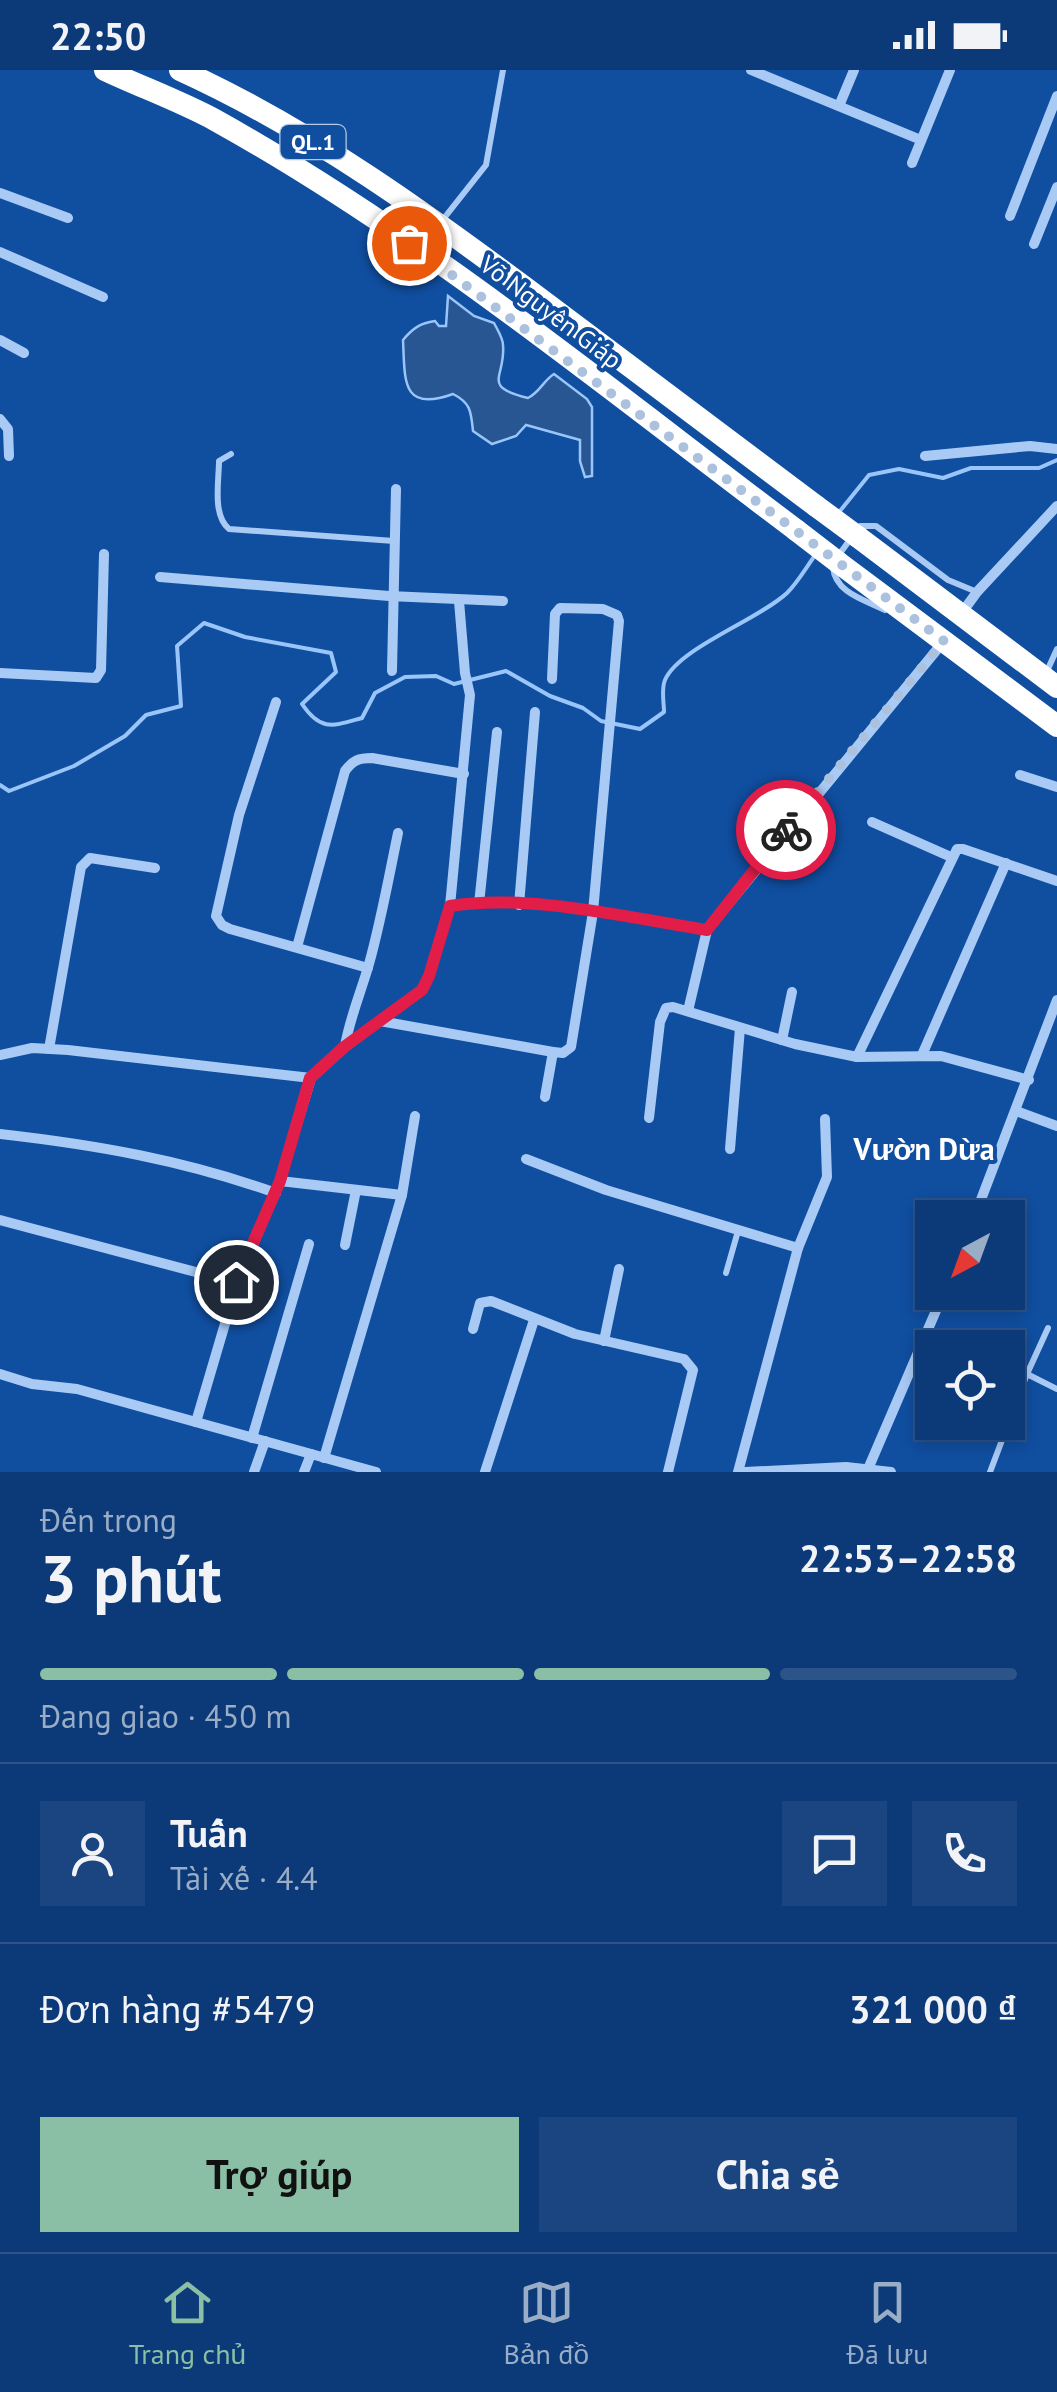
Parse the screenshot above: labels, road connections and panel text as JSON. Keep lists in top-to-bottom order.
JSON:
{
  "streets": {
    "highway": ["QL.1", "Võ Nguyên Giáp"]
  },
  "crossings": [
    ["QL.1", "Võ Nguyên Giáp"]
  ],
  "districts": ["Vườn Dừa"],
  "north": "bottom left",
  "page": {
    "status": "22:50",
    "heading": ["3 phút", "Đến trong", "22:53–22:58"],
    "panel": [
      "Tuấn",
      "Tài xế · 4.4",
      "Đơn hàng #5479",
      "321 000 ₫"
    ],
    "bar": "Đang giao · 450 m",
    "buttons": ["Trợ giúp", "Chia sẻ"],
    "tabs": ["Trang chủ", "Bản đồ", "Đã lưu"]
  }
}
